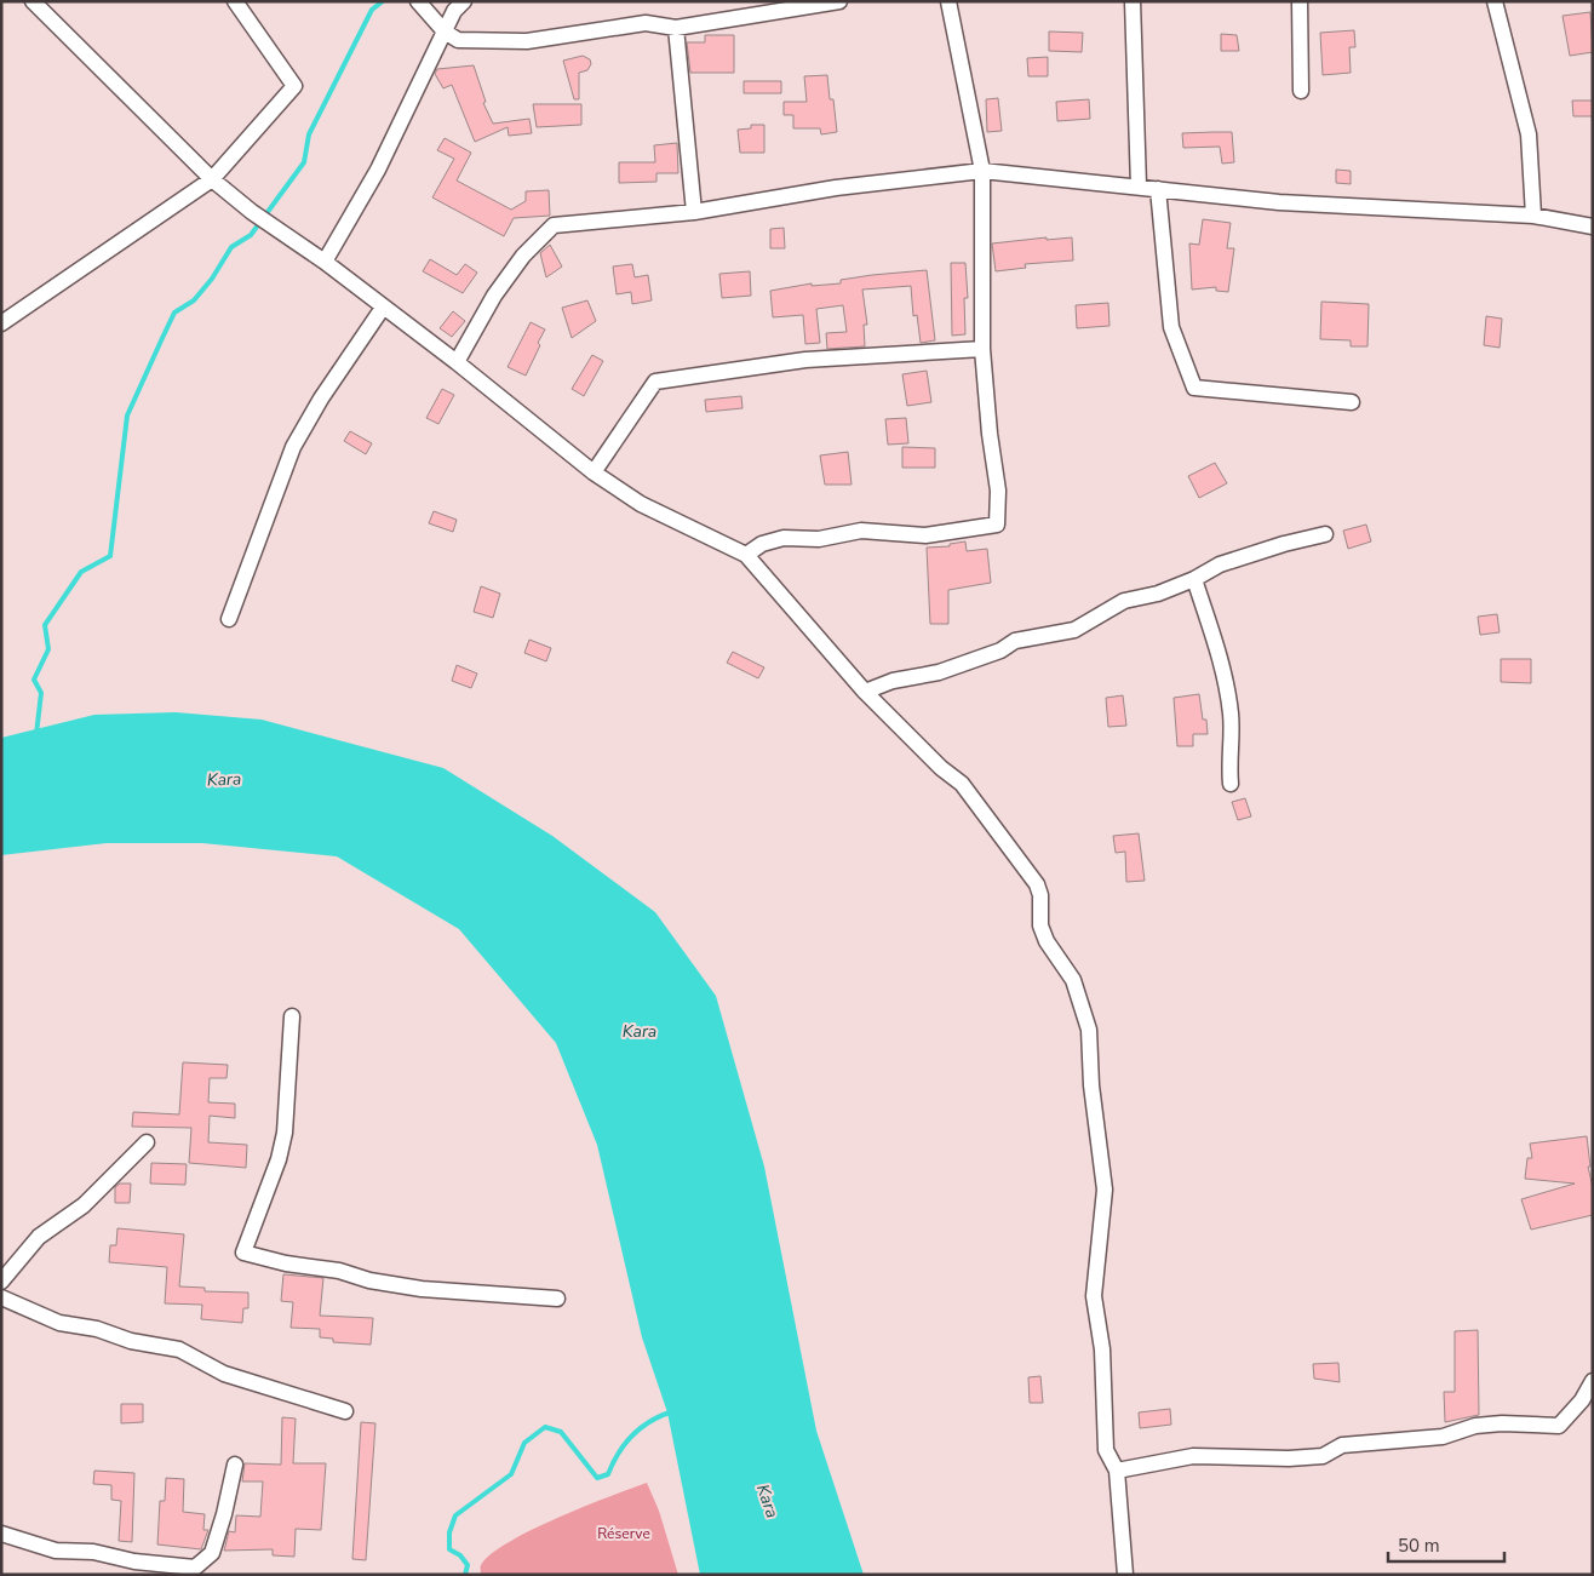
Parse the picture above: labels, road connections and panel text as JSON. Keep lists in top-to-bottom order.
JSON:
{
  "water": ["Kara"],
  "parks": ["Réserve"],
  "scale_bar": "50 m"
}
